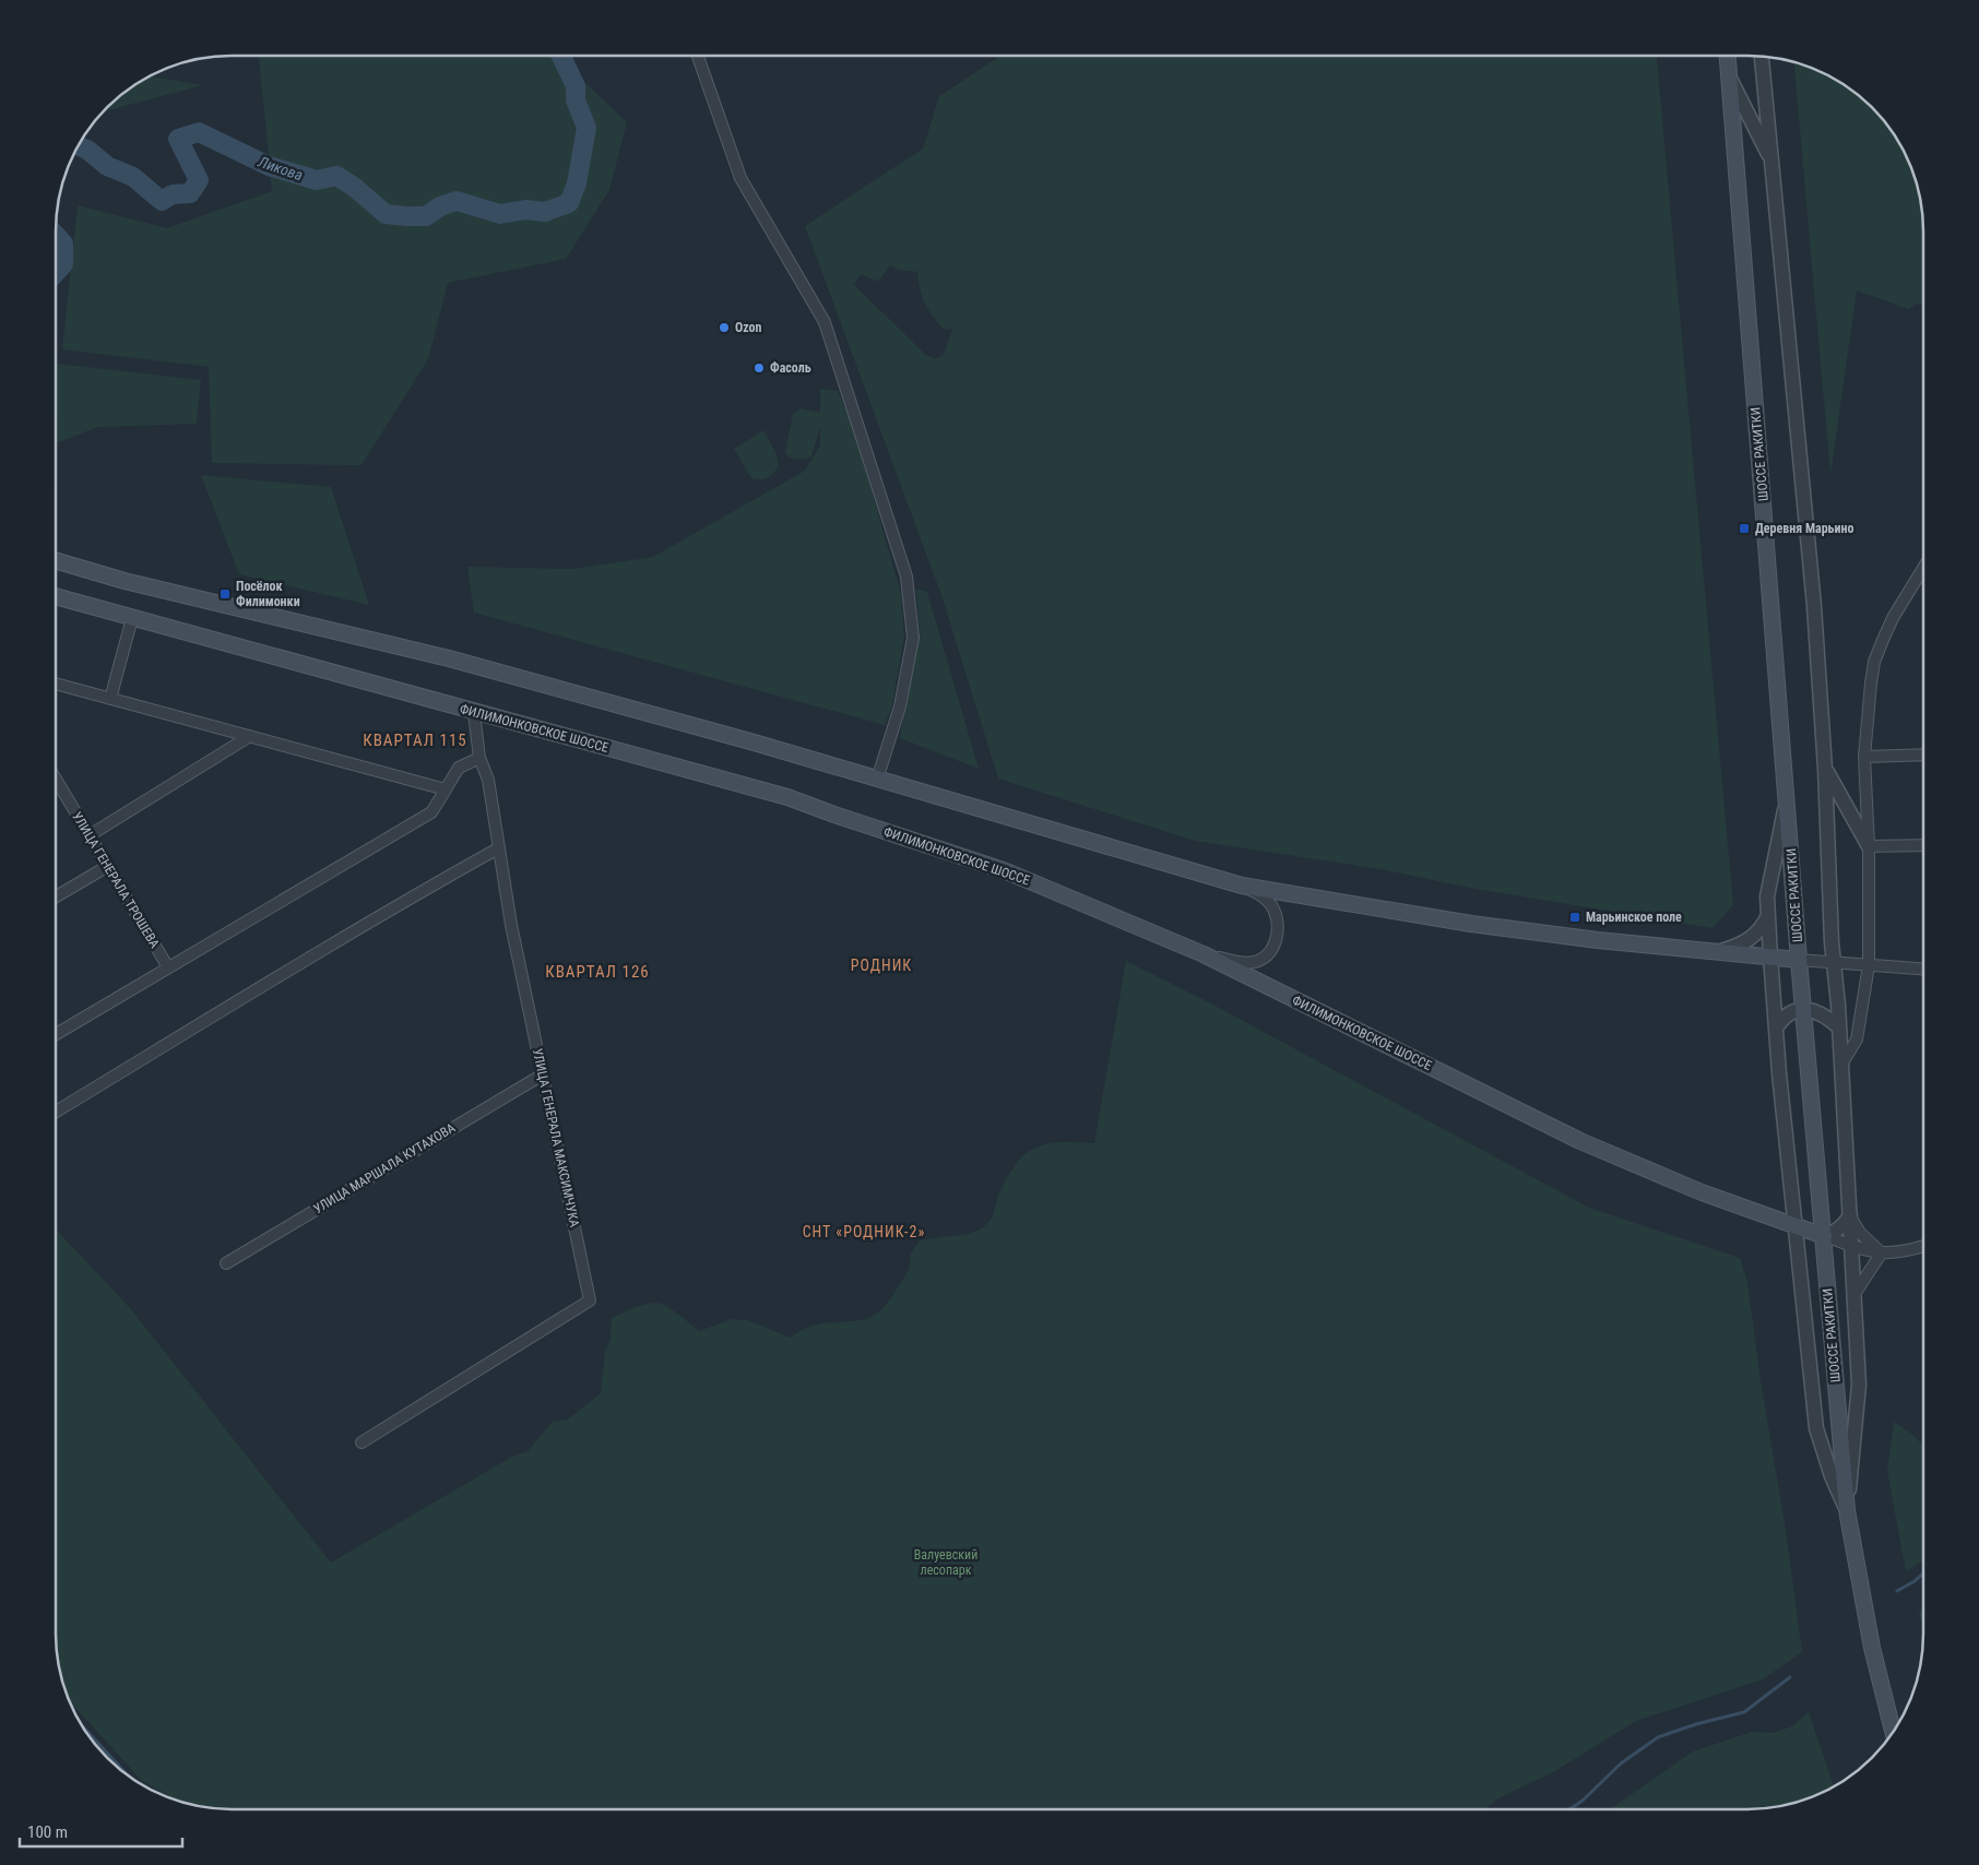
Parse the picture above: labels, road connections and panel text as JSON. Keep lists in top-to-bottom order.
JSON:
{
  "streets": {
    "main road": ["ШОССЕ РАКИТКИ", "ФИЛИМОНКОВСКОЕ ШОССЕ"],
    "street": ["УЛИЦА ГЕНЕРАЛА ТРОШЕВА", "УЛИЦА ГЕНЕРАЛА МАКСИМЧУКА", "УЛИЦА МАРШАЛА КУТАХОВА"]
  },
  "crossings": [
    ["ШОССЕ РАКИТКИ", "ФИЛИМОНКОВСКОЕ ШОССЕ"],
    ["ФИЛИМОНКОВСКОЕ ШОССЕ", "УЛИЦА ГЕНЕРАЛА МАКСИМЧУКА"],
    ["УЛИЦА ГЕНЕРАЛА МАКСИМЧУКА", "УЛИЦА МАРШАЛА КУТАХОВА"]
  ],
  "districts": [
    "КВАРТАЛ 115",
    "РОДНИК",
    "КВАРТАЛ 126",
    "СНТ «РОДНИК-2»"
  ],
  "water": ["Ликова"],
  "parks": ["Валуевский лесопарк"],
  "places": {
    "other": ["Ozon", "Фасоль"],
    "transit": ["Деревня Марьино", "Посёлок Филимонки", "Марьинское поле"]
  },
  "scale_bar": "100 m"
}
